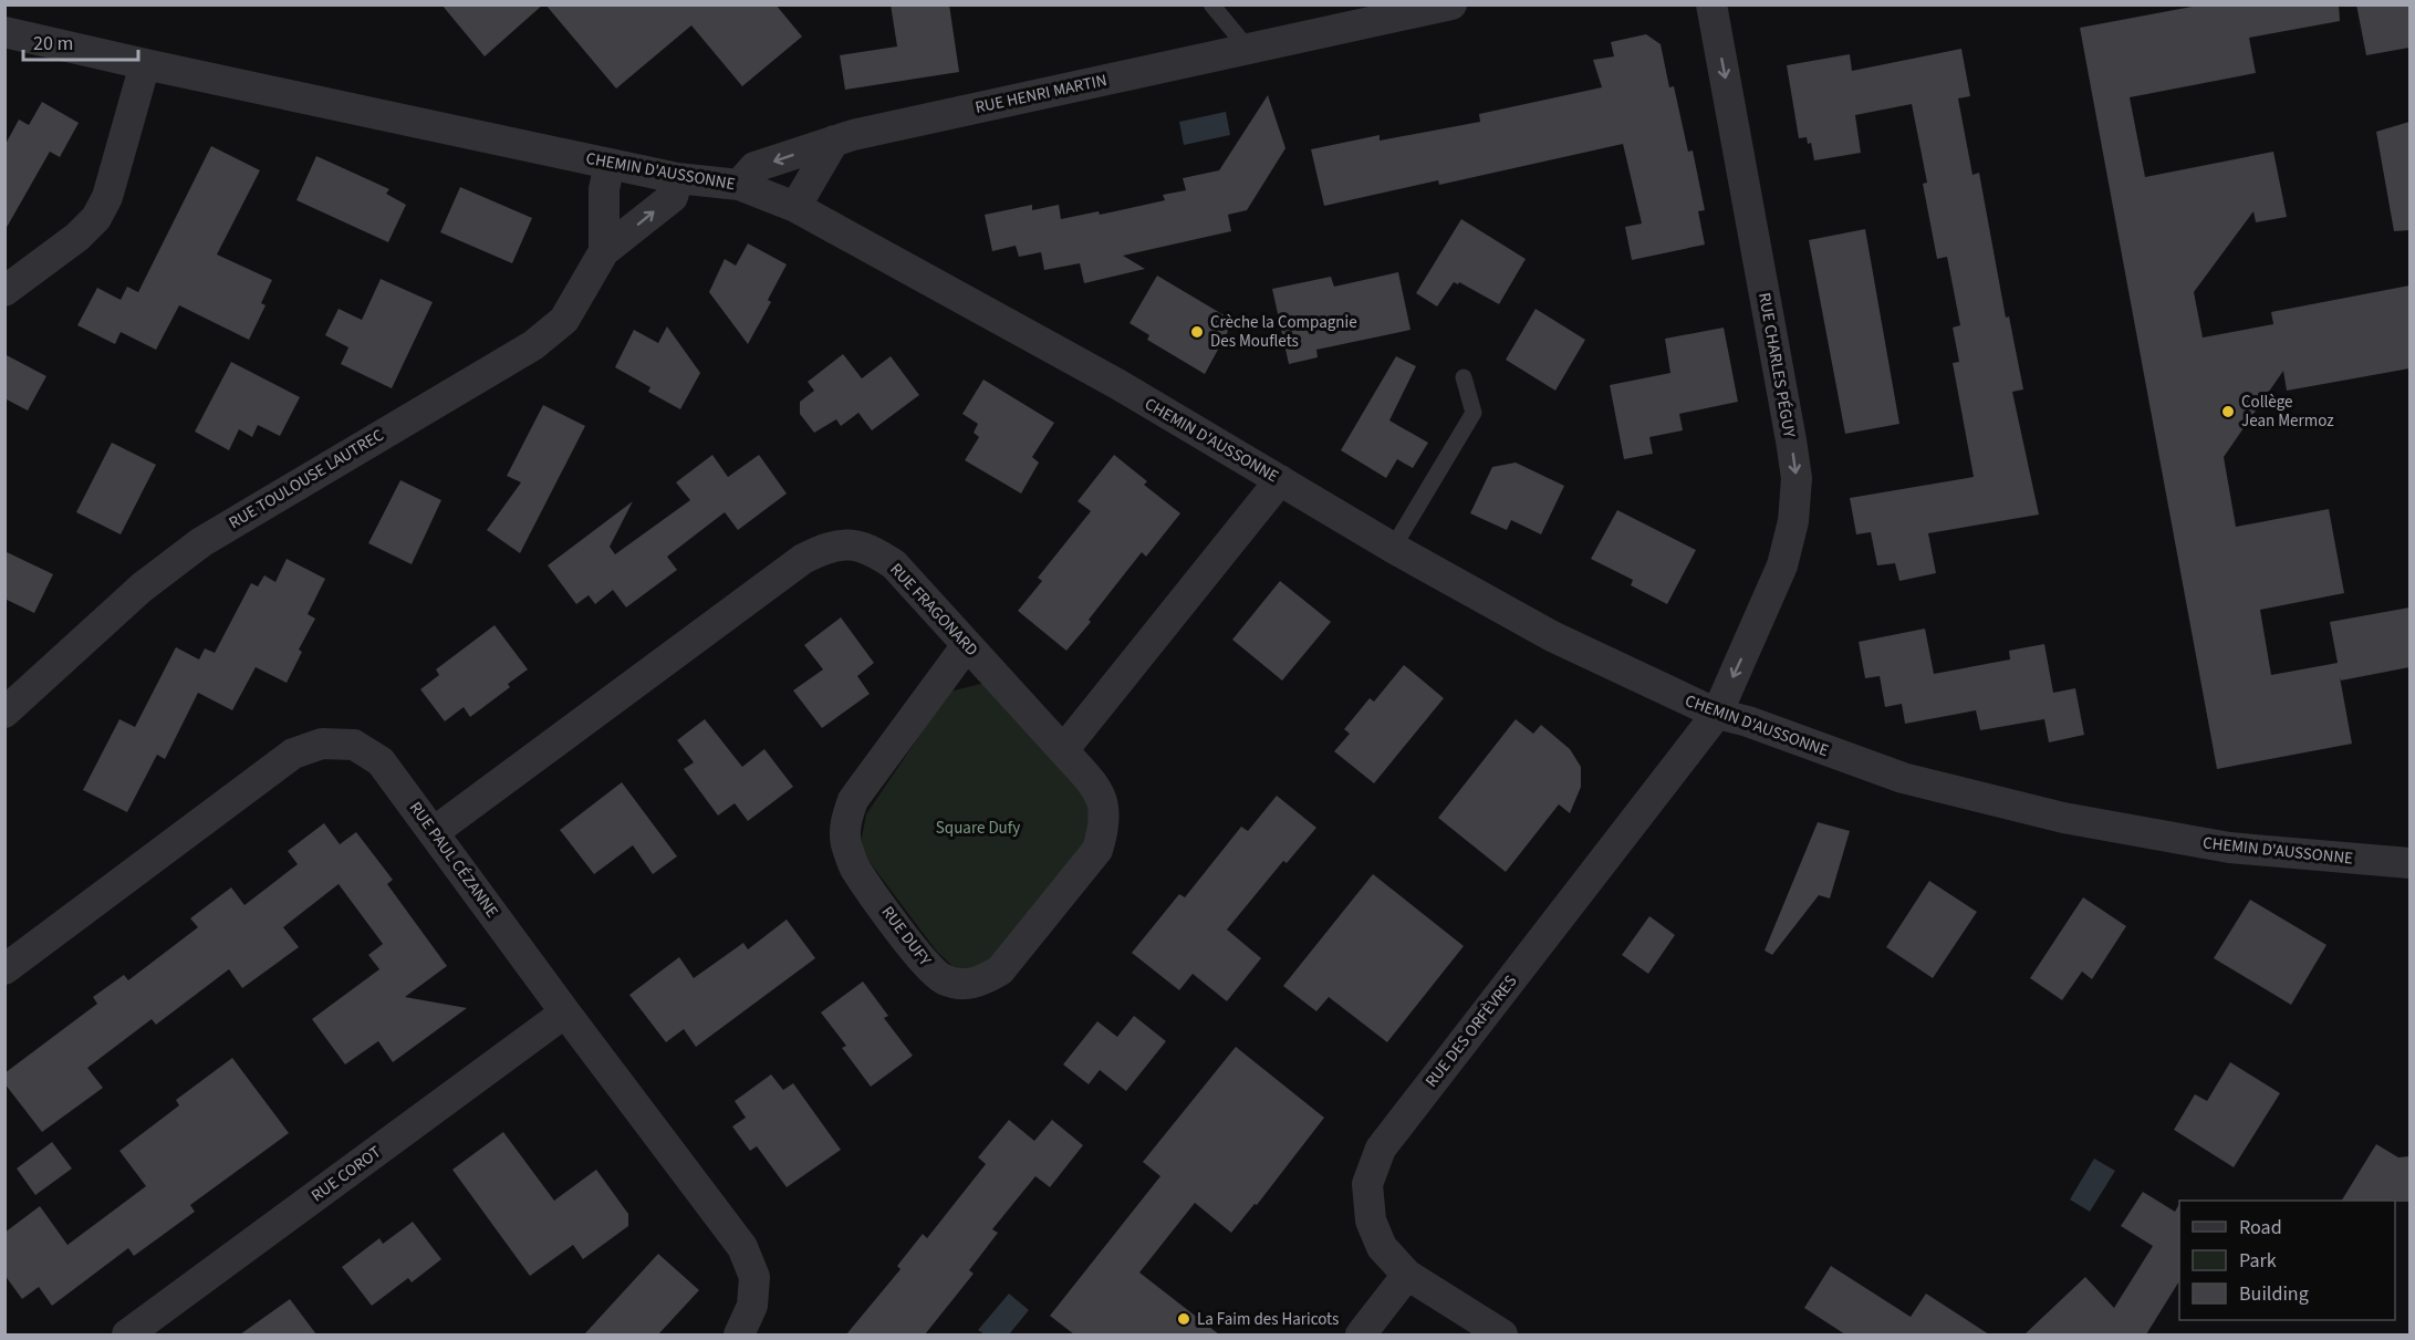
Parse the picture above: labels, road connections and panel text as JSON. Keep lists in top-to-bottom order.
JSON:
{
  "streets": {
    "street": [
      "RUE HENRI MARTIN",
      "CHEMIN D'AUSSONNE",
      "RUE CHARLES PÉGUY",
      "RUE TOULOUSE LAUTREC",
      "RUE FRAGONARD",
      "RUE PAUL CÉZANNE",
      "RUE DUFY",
      "RUE DES ORFÈVRES",
      "RUE COROT"
    ]
  },
  "crossings": [
    ["RUE HENRI MARTIN", "CHEMIN D'AUSSONNE"],
    ["CHEMIN D'AUSSONNE", "RUE CHARLES PÉGUY"],
    ["CHEMIN D'AUSSONNE", "RUE TOULOUSE LAUTREC"],
    ["CHEMIN D'AUSSONNE", "RUE DES ORFÈVRES"],
    ["RUE CHARLES PÉGUY", "RUE DES ORFÈVRES"],
    ["RUE FRAGONARD", "RUE PAUL CÉZANNE"],
    ["RUE FRAGONARD", "RUE DUFY"],
    ["RUE PAUL CÉZANNE", "RUE COROT"]
  ],
  "one_way": ["RUE CHARLES PÉGUY"],
  "parks": ["Square Dufy"],
  "places": ["Crèche la Compagnie Des Mouflets", "Collège Jean Mermoz", "La Faim des Haricots"],
  "legend": ["Road", "Park", "Building"],
  "scale_bar": "20 m"
}
